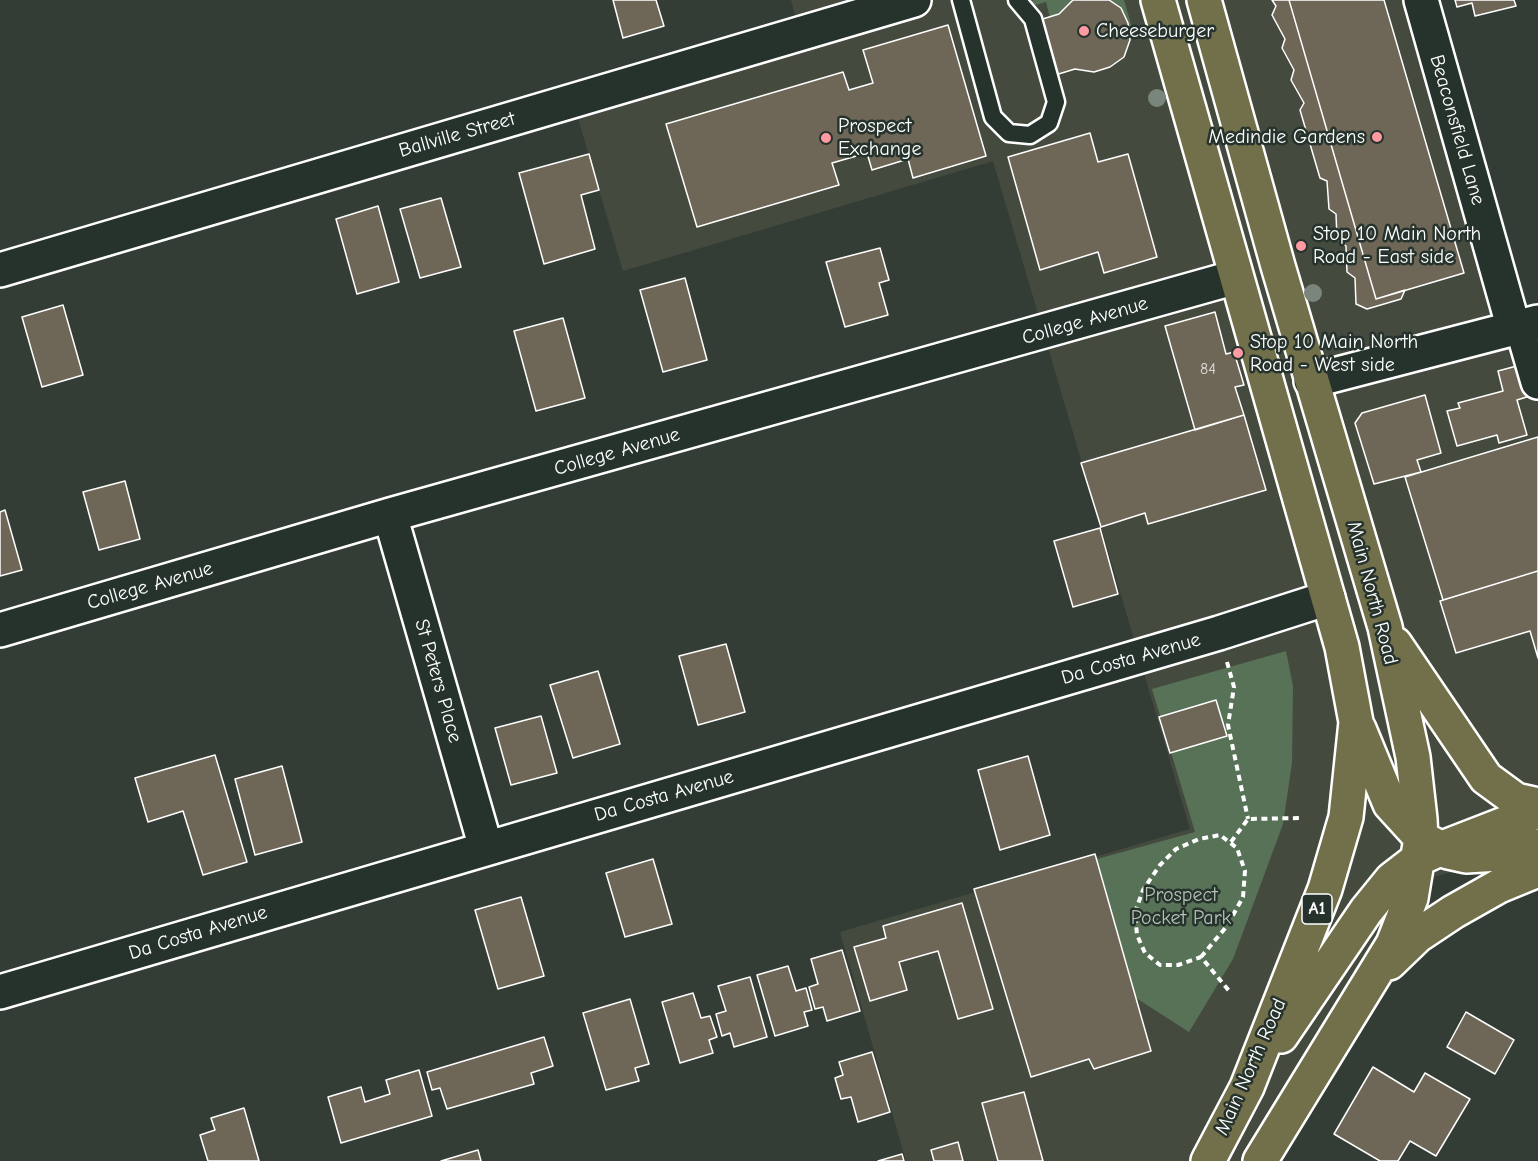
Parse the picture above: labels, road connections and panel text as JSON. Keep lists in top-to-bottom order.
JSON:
{
  "streets": {
    "highway": ["Main North Road", "A1"],
    "street": [
      "Beaconsfield Lane",
      "Ballville Street",
      "College Avenue",
      "Da Costa Avenue",
      "St Peters Place"
    ]
  },
  "crossings": [
    ["College Avenue", "Main North Road"],
    ["College Avenue", "St Peters Place"],
    ["Main North Road", "Da Costa Avenue"],
    ["Da Costa Avenue", "St Peters Place"]
  ],
  "parks": ["Prospect Pocket Park"],
  "places": [
    "Cheeseburger",
    "Medindie Gardens",
    "Prospect Exchange",
    "Stop 10 Main North Road - East side",
    "Stop 10 Main North Road - West side"
  ],
  "house_numbers": ["84"]
}
